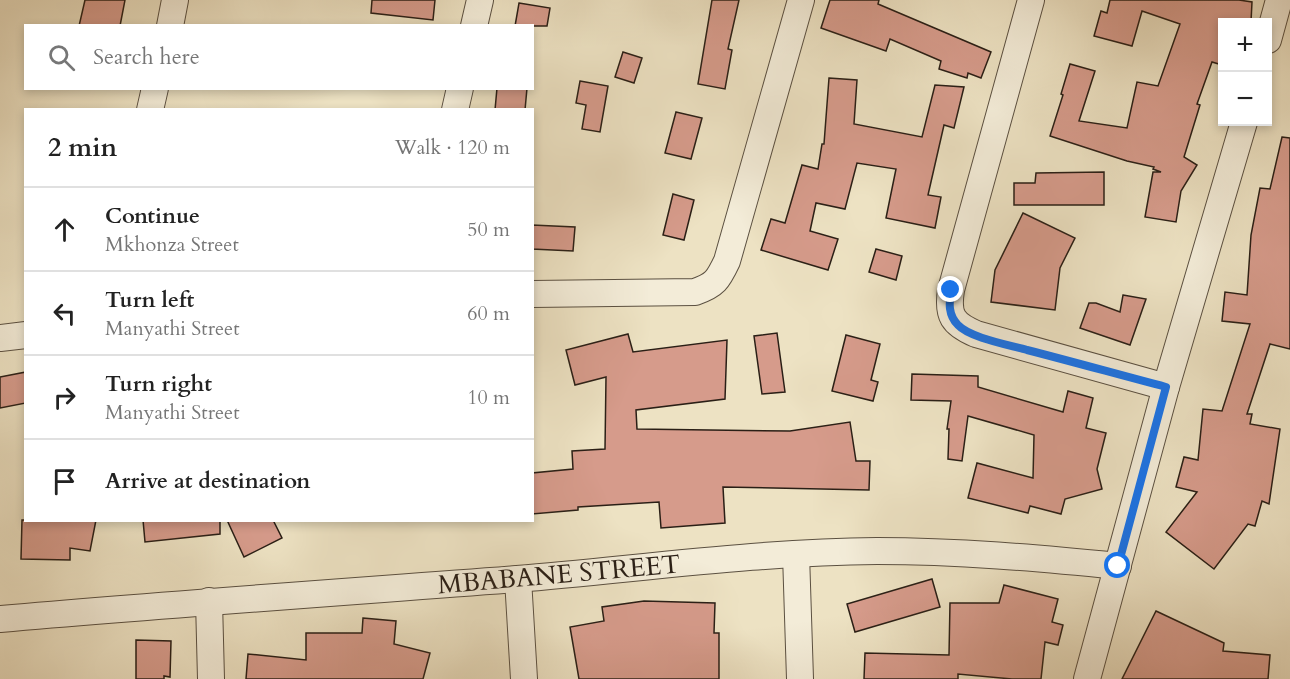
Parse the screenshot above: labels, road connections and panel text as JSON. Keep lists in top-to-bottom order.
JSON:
{
  "streets": {
    "street": ["MBABANE STREET"]
  },
  "page": {
    "map_buttons": ["+", "−"],
    "search": "Search here",
    "heading": ["2 min", "Walk · 120 m"],
    "list": [
      ["Continue", "Mkhonza Street", "50 m"],
      ["Turn left", "Manyathi Street", "60 m"],
      ["Turn right", "Manyathi Street", "10 m"],
      "Arrive at destination"
    ]
  }
}
